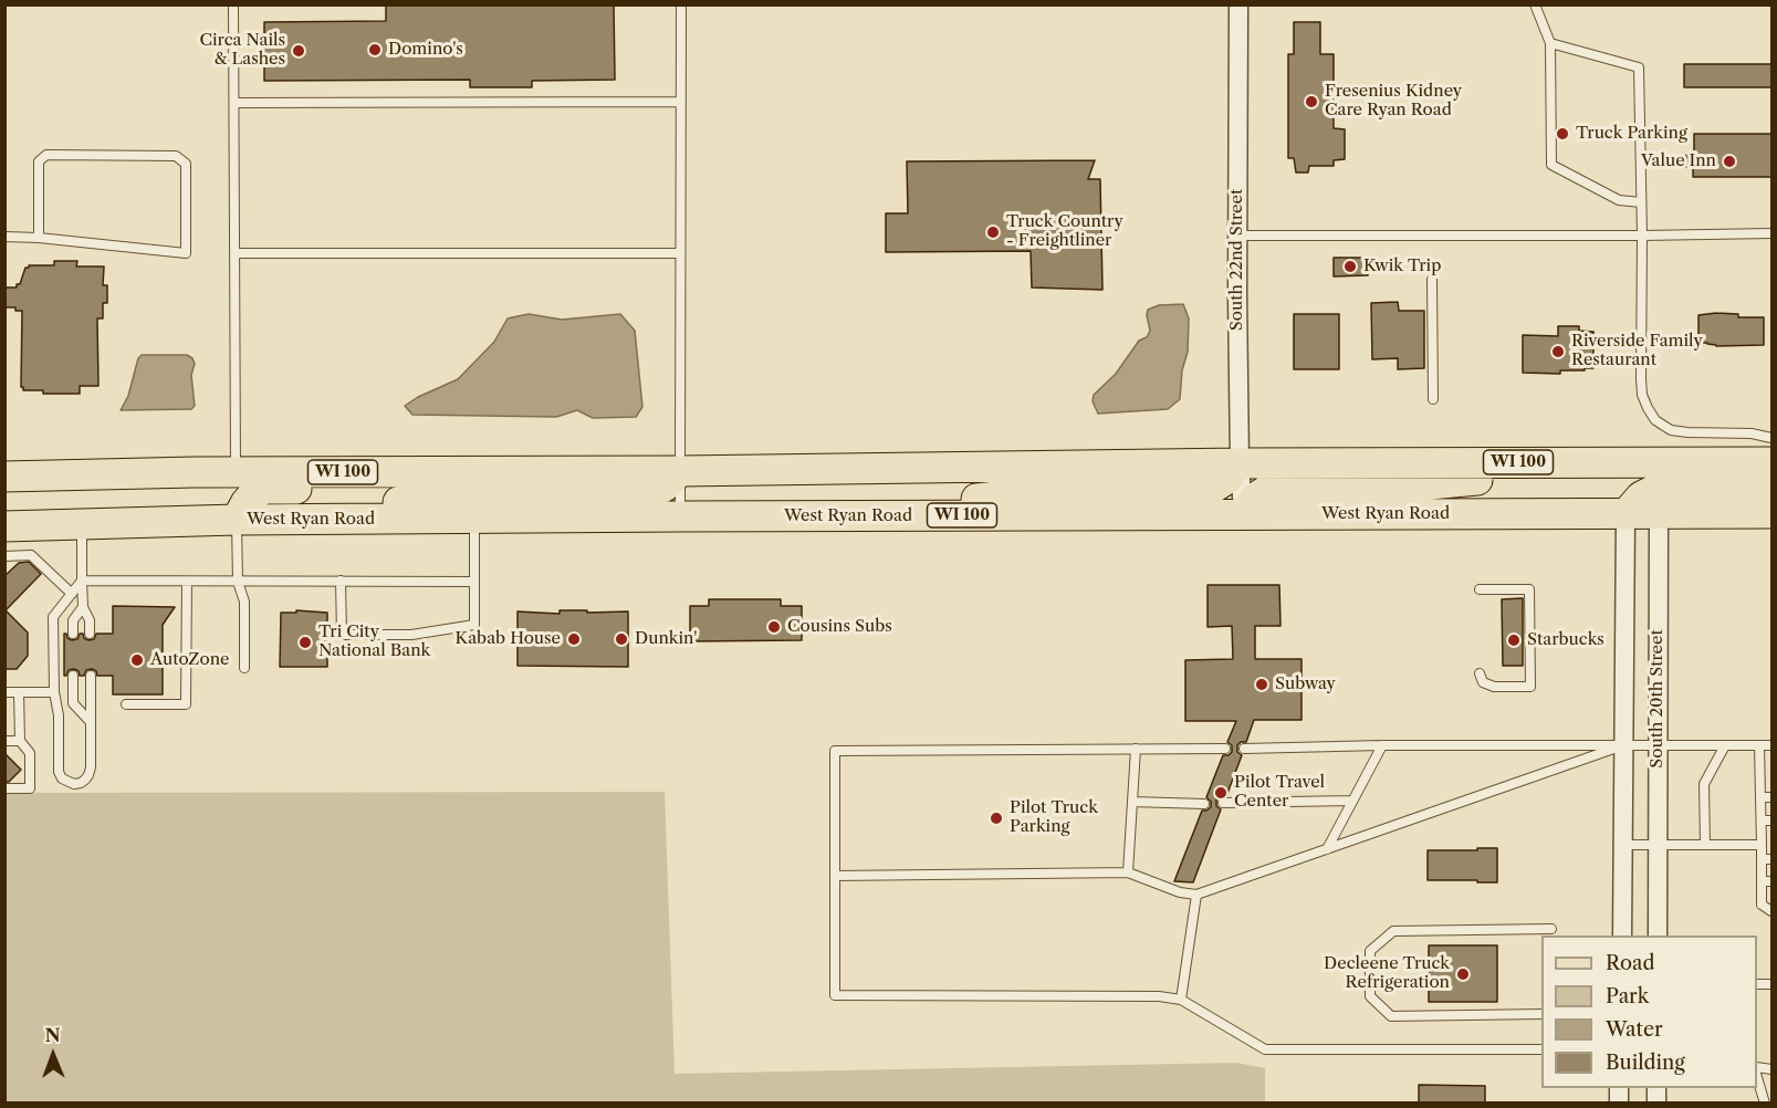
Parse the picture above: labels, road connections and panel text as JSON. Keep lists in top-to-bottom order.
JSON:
{
  "streets": {
    "main road": ["WI 100", "West Ryan Road"],
    "street": ["South 22nd Street", "South 20th Street"]
  },
  "crossings": [
    ["South 22nd Street", "WI 100"],
    ["South 22nd Street", "West Ryan Road"],
    ["WI 100", "South 20th Street"],
    ["West Ryan Road", "South 20th Street"]
  ],
  "places": [
    "Domino's",
    "Circa Nails & Lashes",
    "Fresenius Kidney Care Ryan Road",
    "Truck Parking",
    "Value Inn",
    "Truck Country - Freightliner",
    "Kwik Trip",
    "Riverside Family Restaurant",
    "Cousins Subs",
    "Kabab House",
    "Dunkin'",
    "Starbucks",
    "Tri City National Bank",
    "AutoZone",
    "Subway",
    "Pilot Travel Center",
    "Pilot Truck Parking",
    "Decleene Truck Refrigeration"
  ],
  "legend": [
    "Road",
    "Park",
    "Water",
    "Building"
  ],
  "north": "top"
}
